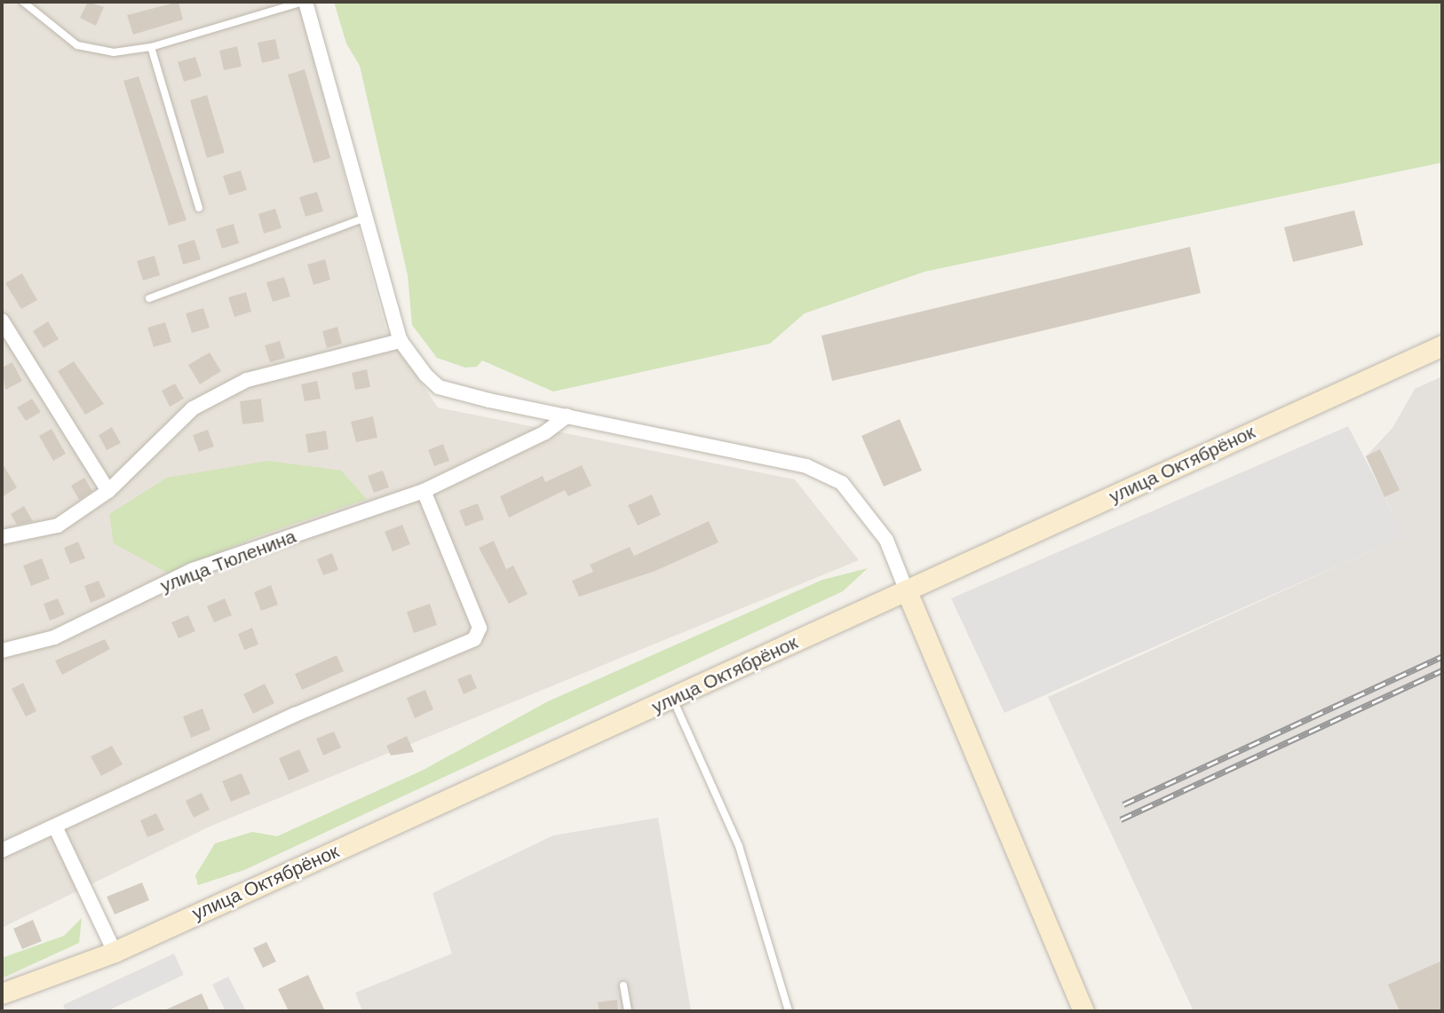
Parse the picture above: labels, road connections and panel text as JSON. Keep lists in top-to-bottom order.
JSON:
{
  "streets": {
    "street": ["улица Октябрёнок", "улица Тюленина"]
  }
}
